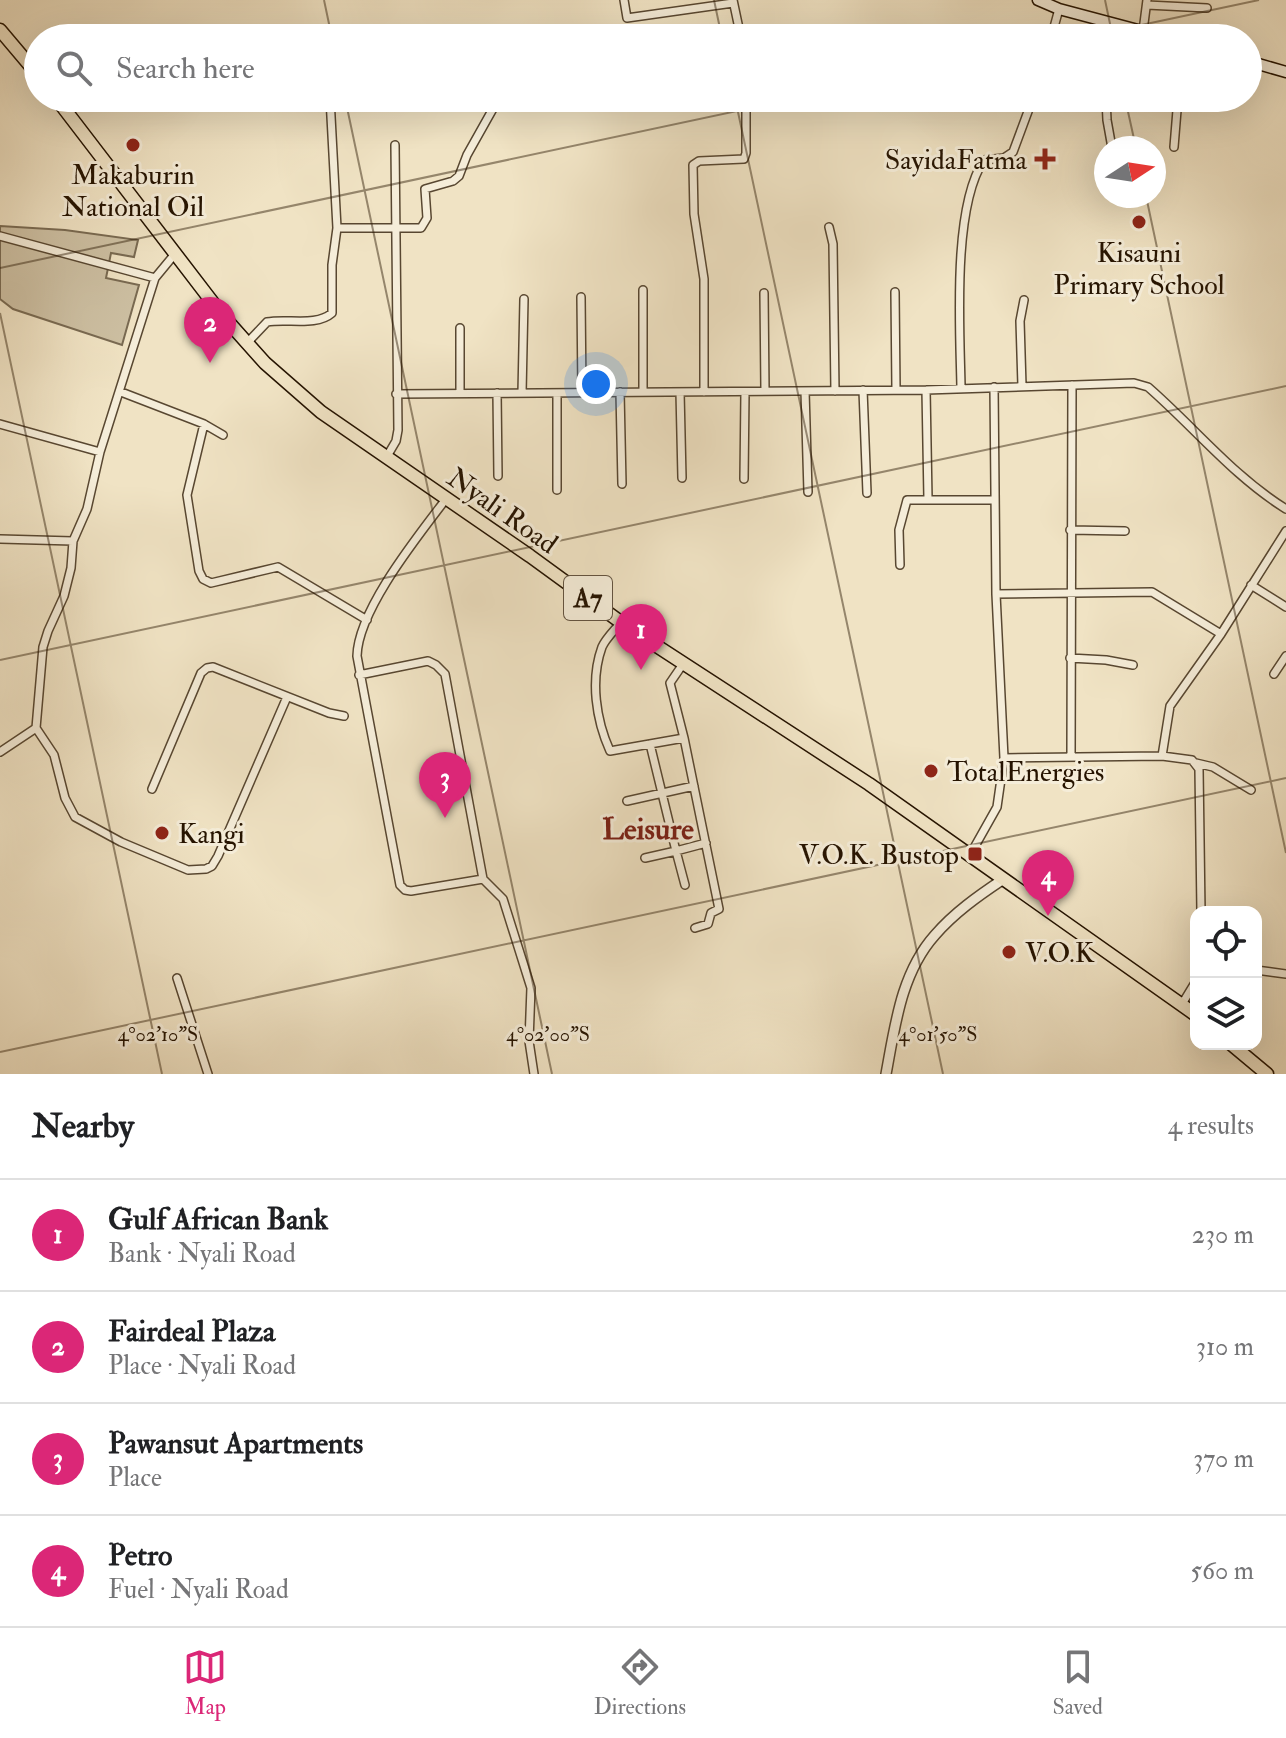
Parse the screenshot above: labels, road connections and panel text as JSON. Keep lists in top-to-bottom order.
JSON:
{
  "streets": {
    "highway": ["Nyali Road", "A7"]
  },
  "districts": ["Leisure"],
  "places": {
    "other": [
      "Makaburin National Oil",
      "Kisauni Primary School",
      "TotalEnergies",
      "Kangi",
      "V.O.K"
    ],
    "health": ["SayidaFatma"],
    "transit": ["V.O.K. Bustop"]
  },
  "north": "right",
  "page": {
    "search": "Search here",
    "pins": [
      "2",
      "1",
      "3",
      "4"
    ],
    "heading": ["Nearby", "4 results"],
    "list": [
      {
        "mark": "1",
        "name": "Gulf African Bank",
        "note": "Bank · Nyali Road",
        "value": "230 m"
      },
      {
        "mark": "2",
        "name": "Fairdeal Plaza",
        "note": "Place · Nyali Road",
        "value": "310 m"
      },
      {
        "mark": "3",
        "name": "Pawansut Apartments",
        "note": "Place",
        "value": "370 m"
      },
      {
        "mark": "4",
        "name": "Petro",
        "note": "Fuel · Nyali Road",
        "value": "560 m"
      }
    ],
    "nav": ["Map", "Directions", "Saved"]
  },
  "coordinates": ["4°02'10\"S", "4°02'00\"S", "4°01'50\"S"]
}
